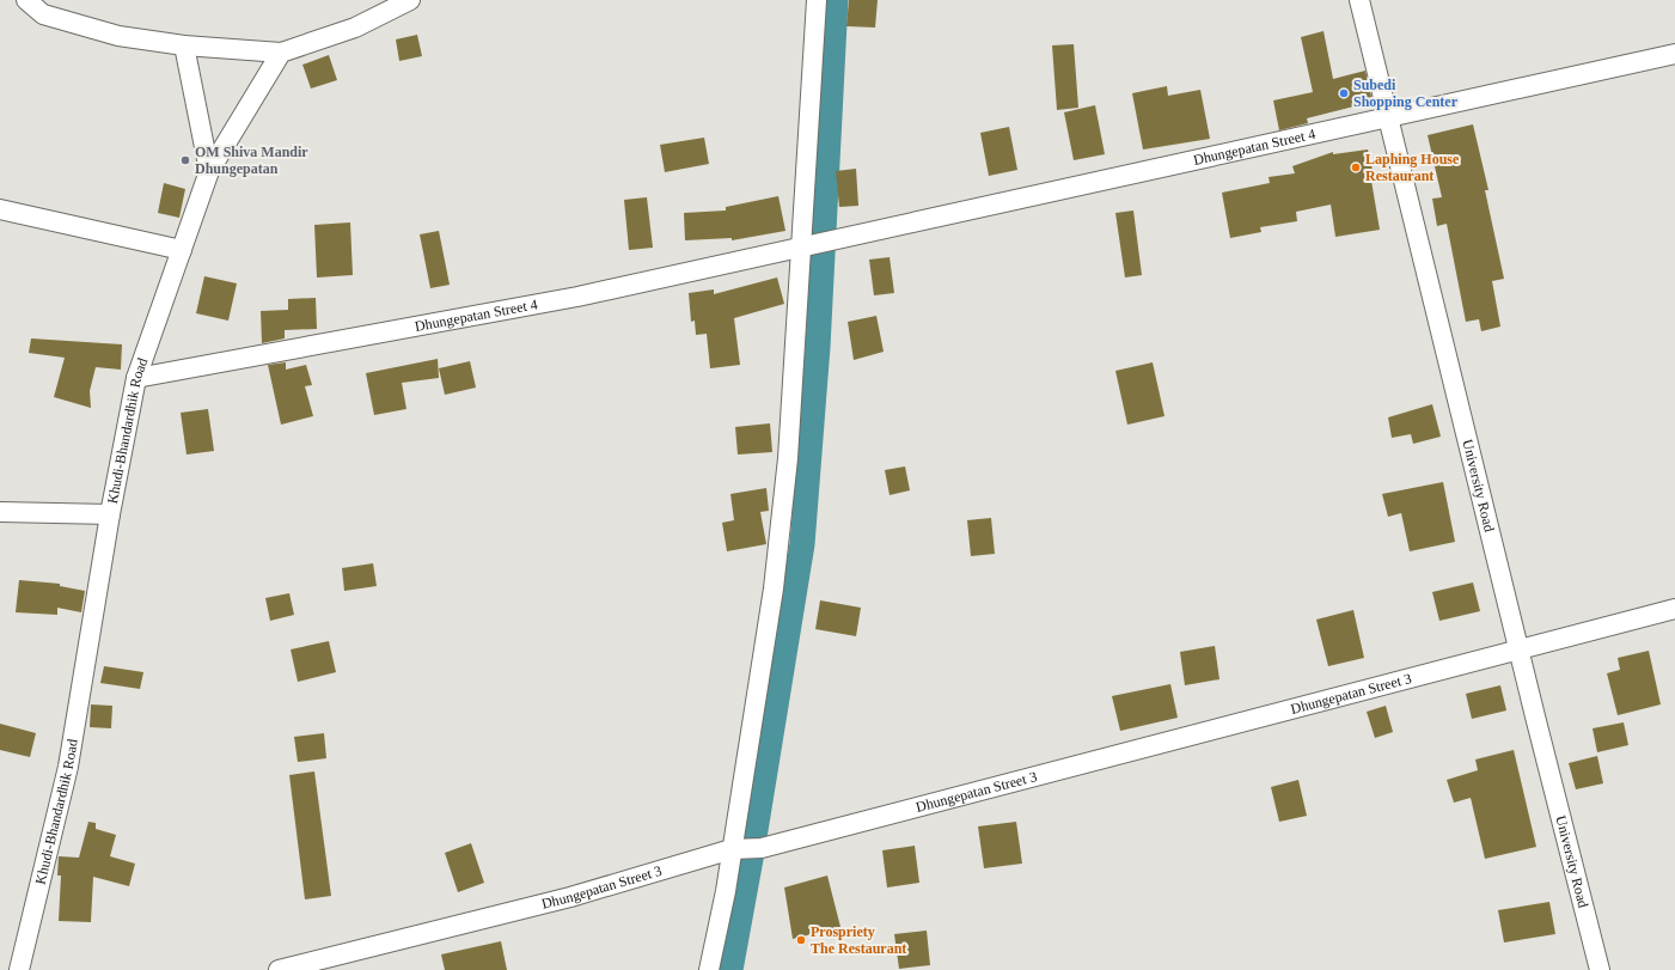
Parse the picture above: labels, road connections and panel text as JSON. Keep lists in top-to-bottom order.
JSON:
{
  "streets": {
    "street": [
      "Dhungepatan Street 4",
      "Khudi-Bhandardhik Road",
      "University Road",
      "Dhungepatan Street 3"
    ]
  },
  "crossings": [
    ["Dhungepatan Street 4", "Khudi-Bhandardhik Road"],
    ["Dhungepatan Street 4", "University Road"],
    ["University Road", "Dhungepatan Street 3"]
  ],
  "places": [
    "Subedi Shopping Center",
    "OM Shiva Mandir Dhungepatan",
    "Laphing House Restaurant",
    "Prospriety The Restaurant"
  ]
}
